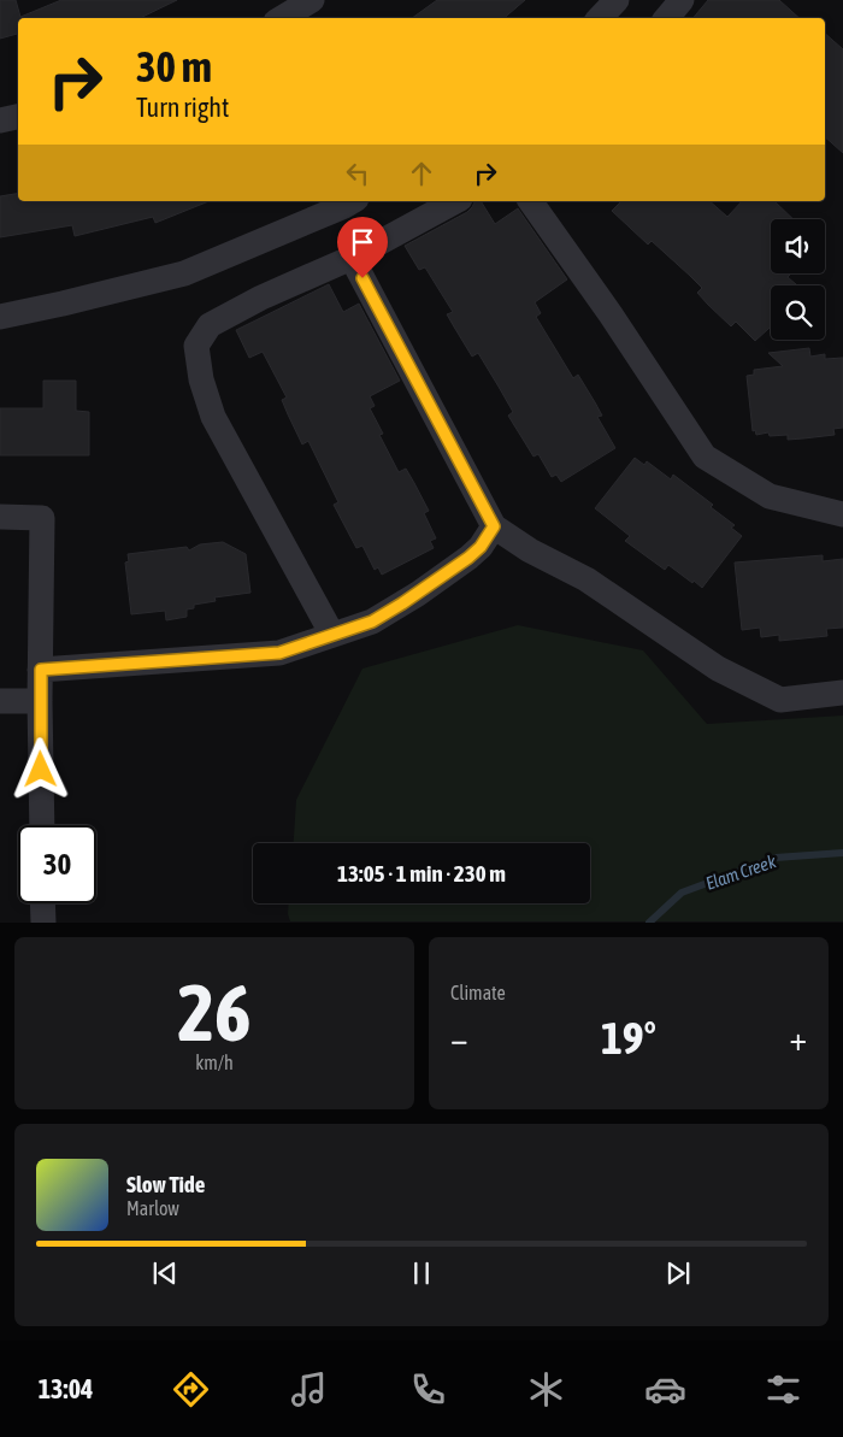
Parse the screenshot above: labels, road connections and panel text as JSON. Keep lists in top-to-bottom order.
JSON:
{
  "water": ["Elam Creek"],
  "page": {
    "turn": ["30 m", "Turn right"],
    "limit": "30",
    "trip": "13:05 · 1 min · 230 m",
    "tile": [
      ["26", "km/h"],
      "Climate"
    ],
    "heat": ["−", "19°", "+"],
    "song": ["Slow Tide", "Marlow"],
    "tabs": "13:04"
  }
}
